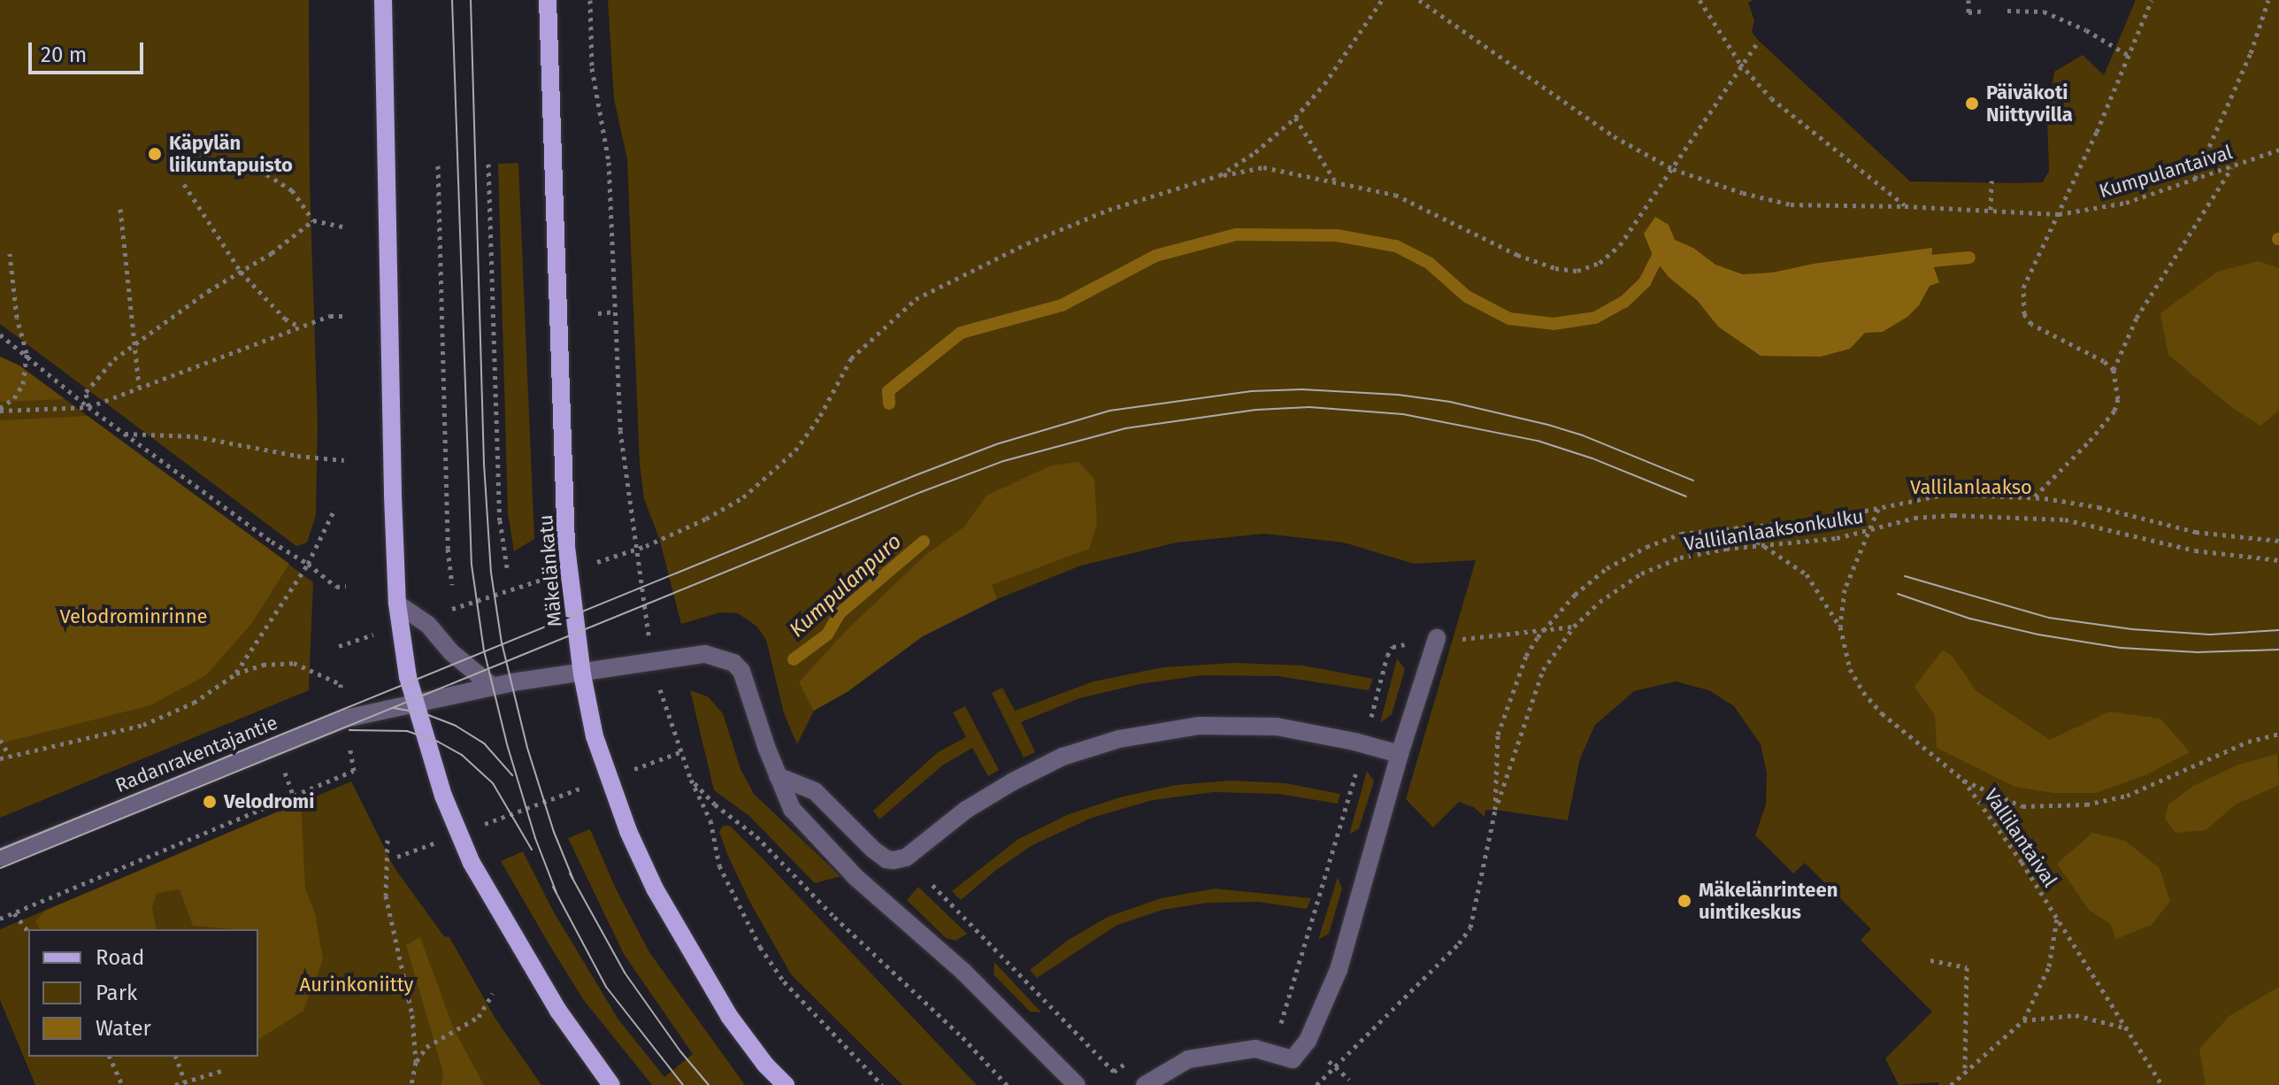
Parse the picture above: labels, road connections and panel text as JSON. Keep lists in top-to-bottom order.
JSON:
{
  "streets": {
    "main road": ["Mäkelänkatu"],
    "lane": ["Radanrakentajantie"],
    "path": ["Kumpulantaival", "Vallilanlaaksonkulku", "Vallilantaival"]
  },
  "crossings": [
    ["Vallilanlaaksonkulku", "Vallilantaival"],
    ["Mäkelänkatu", "Radanrakentajantie"]
  ],
  "water": ["Kumpulanpuro"],
  "parks": ["Vallilanlaakso", "Velodrominrinne", "Aurinkoniitty"],
  "places": [
    "Päiväkoti Niittyvilla",
    "Käpylän liikuntapuisto",
    "Velodromi",
    "Mäkelänrinteen uintikeskus"
  ],
  "legend": ["Road", "Park", "Water"],
  "scale_bar": "20 m"
}
